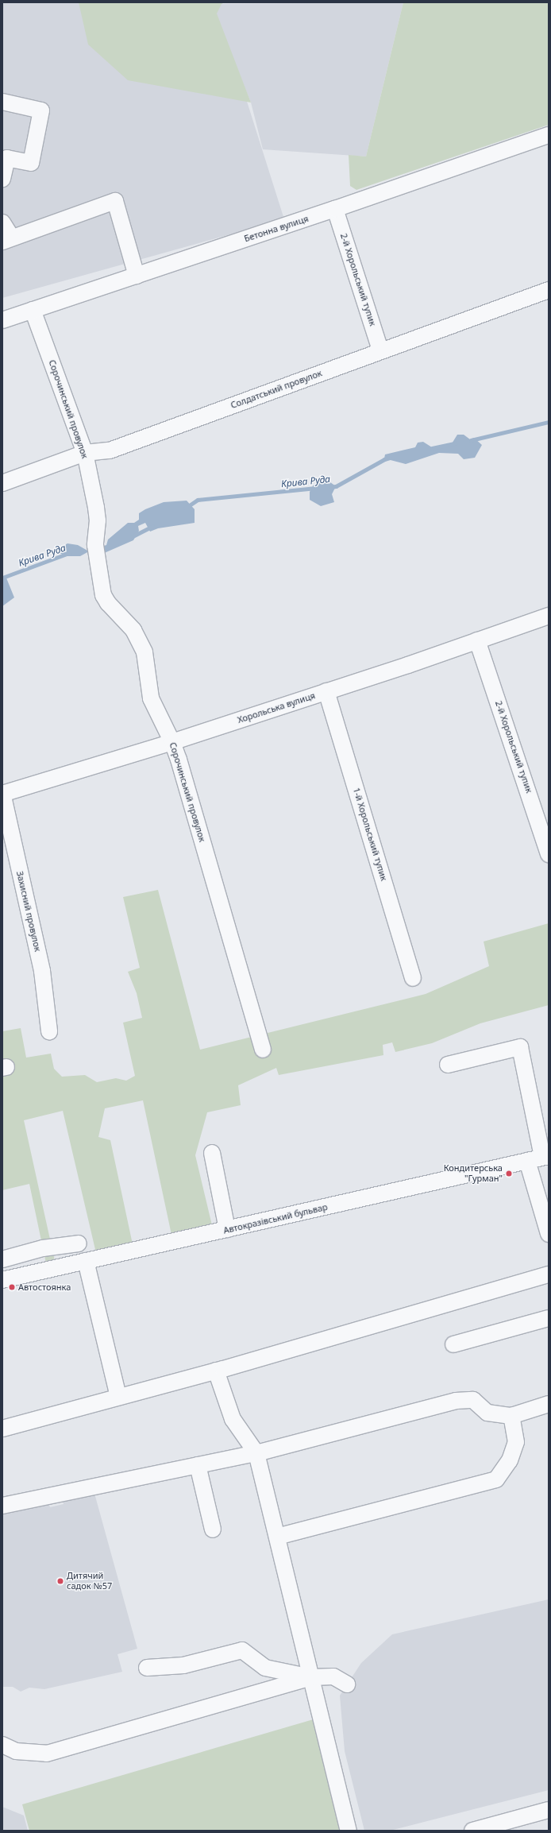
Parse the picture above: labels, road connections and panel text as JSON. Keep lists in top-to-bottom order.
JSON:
{
  "streets": {
    "street": [
      "Бетонна вулиця",
      "2-й Хорольський тупик",
      "Солдатський провулок",
      "Сорочинський провулок",
      "Хорольська вулиця",
      "1-й Хорольський тупик",
      "Захисний провулок",
      "Автокразівський бульвар"
    ]
  },
  "crossings": [
    ["Бетонна вулиця", "2-й Хорольський тупик"],
    ["Бетонна вулиця", "Сорочинський провулок"],
    ["2-й Хорольський тупик", "Солдатський провулок"],
    ["2-й Хорольський тупик", "Хорольська вулиця"],
    ["Солдатський провулок", "Сорочинський провулок"],
    ["Сорочинський провулок", "Хорольська вулиця"],
    ["Хорольська вулиця", "1-й Хорольський тупик"],
    ["Хорольська вулиця", "Захисний провулок"]
  ],
  "water": ["Крива Руда"],
  "places": ["Кондитерська \"Гурман\"", "Автостоянка", "Дитячий садок №57"]
}
